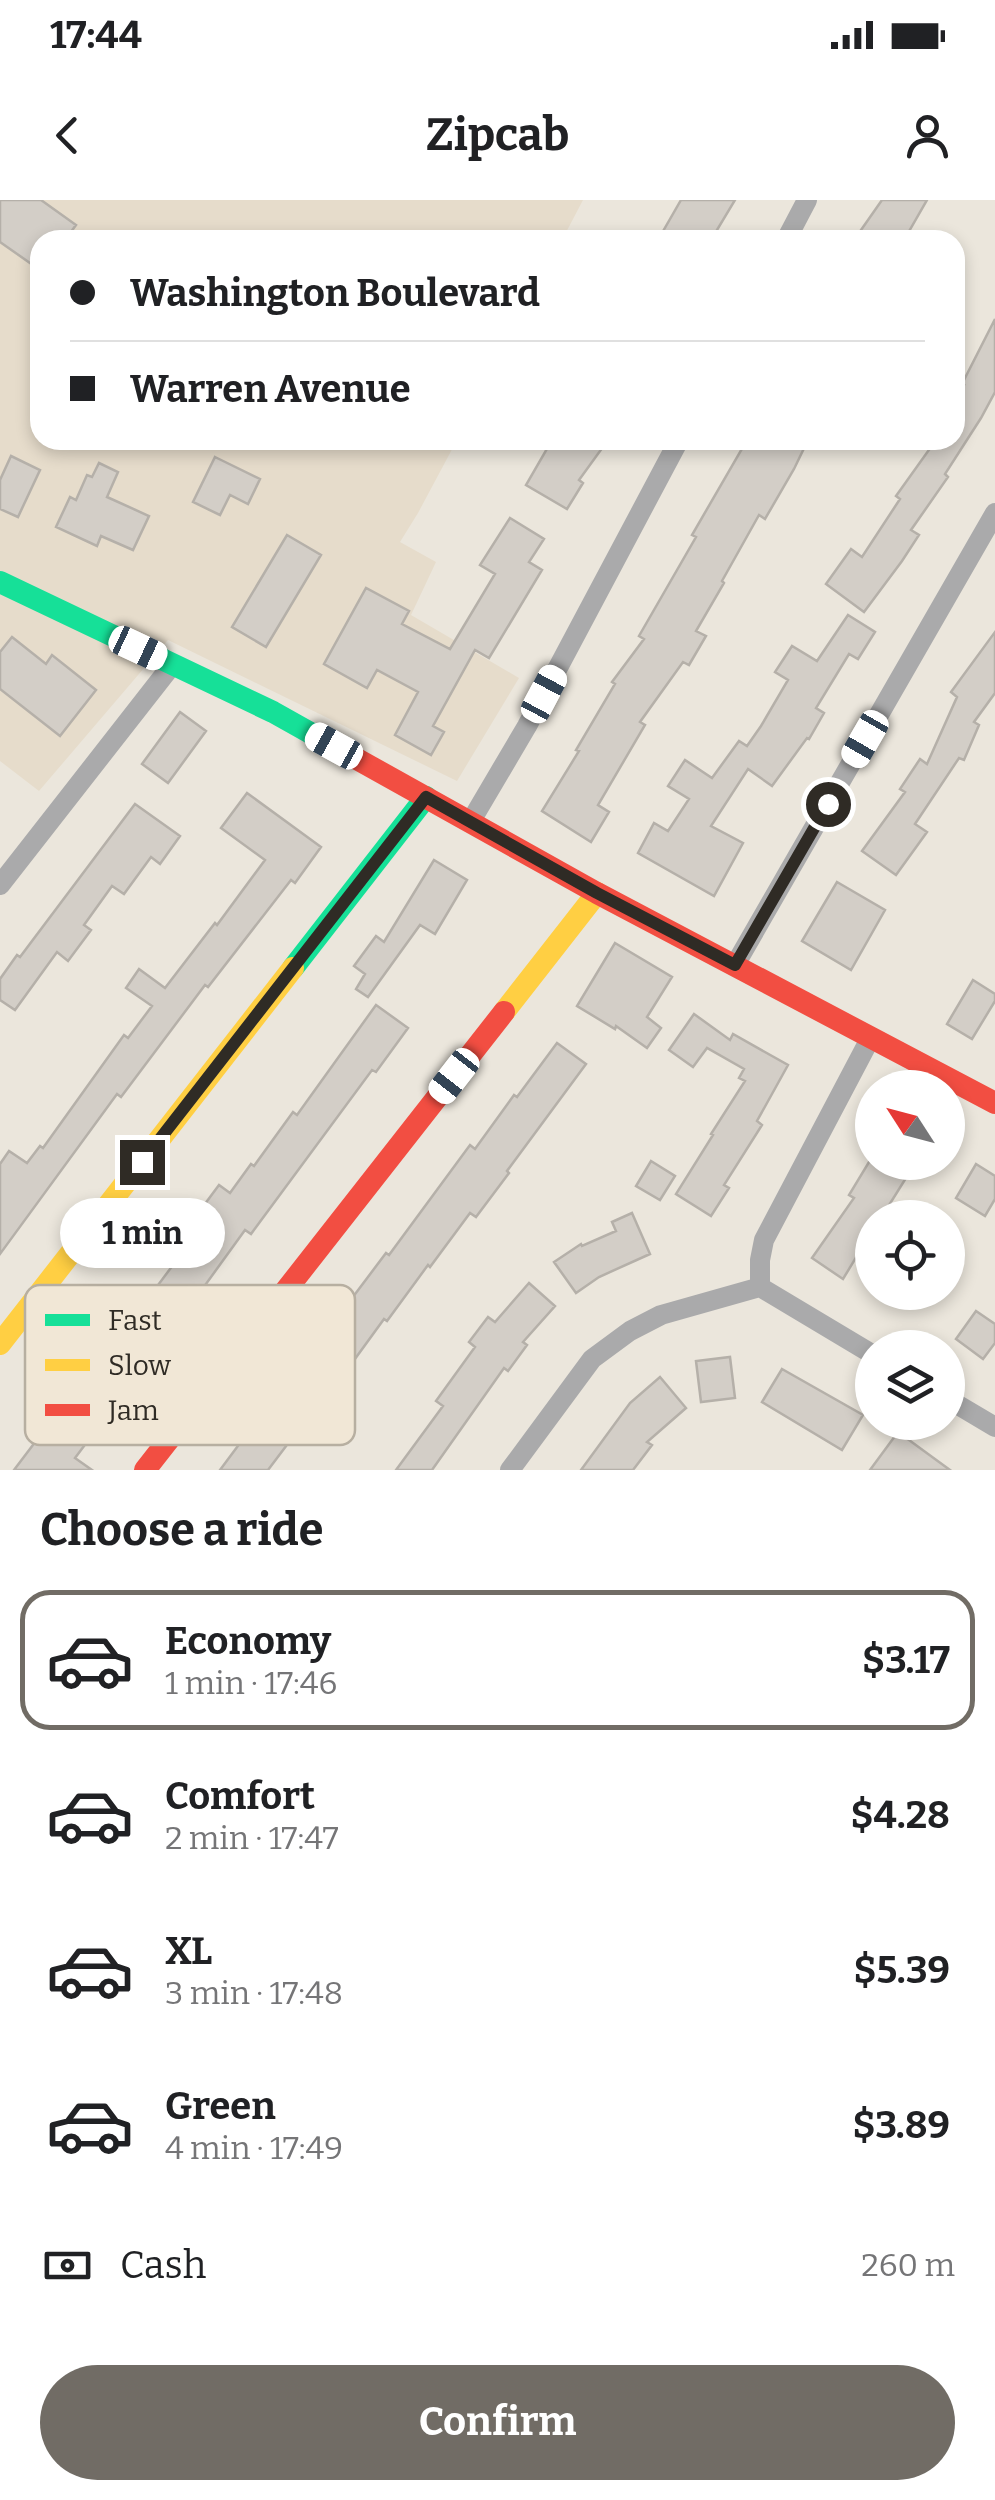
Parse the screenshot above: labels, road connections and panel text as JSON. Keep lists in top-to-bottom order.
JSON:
{
  "legend": ["Fast", "Slow", "Jam"],
  "north": "top left",
  "page": {
    "status": "17:44",
    "header": "Zipcab",
    "banner": ["Washington Boulevard", "Warren Avenue"],
    "bubble": "1 min",
    "heading": "Choose a ride",
    "list": [
      {
        "name": "Economy",
        "note": "1 min · 17:46",
        "value": "$3.17"
      },
      {
        "name": "Comfort",
        "note": "2 min · 17:47",
        "value": "$4.28"
      },
      {
        "name": "XL",
        "note": "3 min · 17:48",
        "value": "$5.39"
      },
      {
        "name": "Green",
        "note": "4 min · 17:49",
        "value": "$3.89"
      }
    ],
    "pay": ["Cash", "260 m"],
    "buttons": "Confirm"
  }
}
